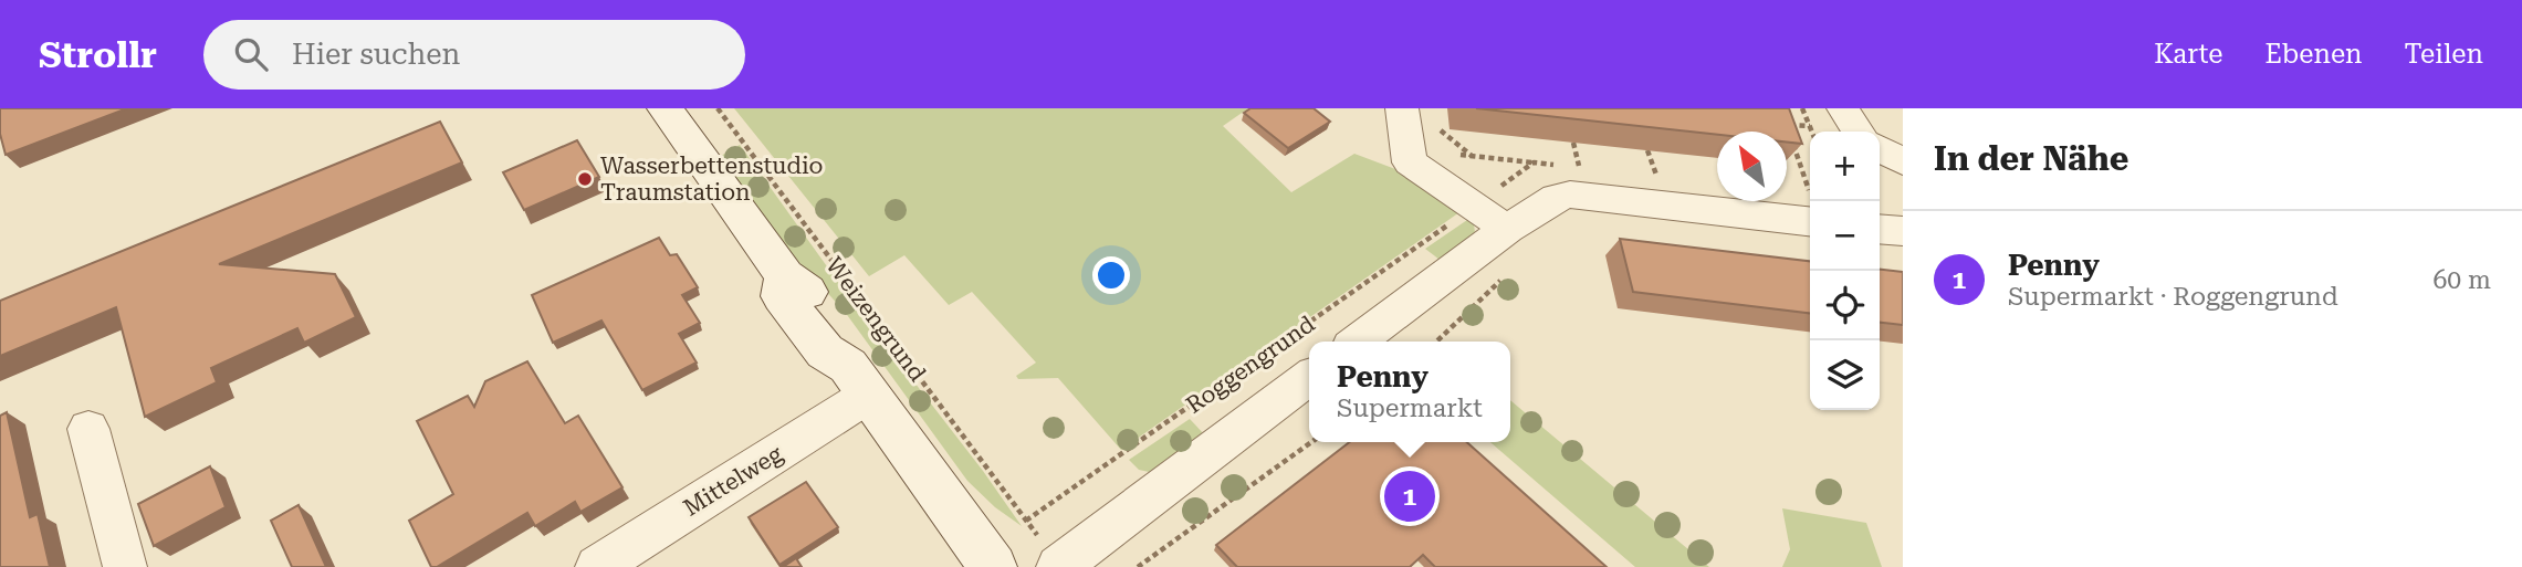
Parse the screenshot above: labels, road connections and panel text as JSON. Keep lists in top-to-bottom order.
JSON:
{
  "streets": {
    "street": ["Roggengrund", "Mittelweg"],
    "path": ["Weizengrund"]
  },
  "crossings": [
    ["Weizengrund", "Roggengrund"]
  ],
  "places": ["Wasserbettenstudio Traumstation"],
  "north": "top left",
  "page": {
    "header": "Strollr",
    "search": "Hier suchen",
    "nav": ["Karte", "Ebenen", "Teilen"],
    "heading": "In der Nähe",
    "map_buttons": ["+", "−"],
    "list": [
      {
        "mark": "1",
        "name": "Penny",
        "note": "Supermarkt · Roggengrund",
        "value": "60 m"
      }
    ],
    "popup": ["Penny", "Supermarkt"],
    "pins": "1"
  }
}
